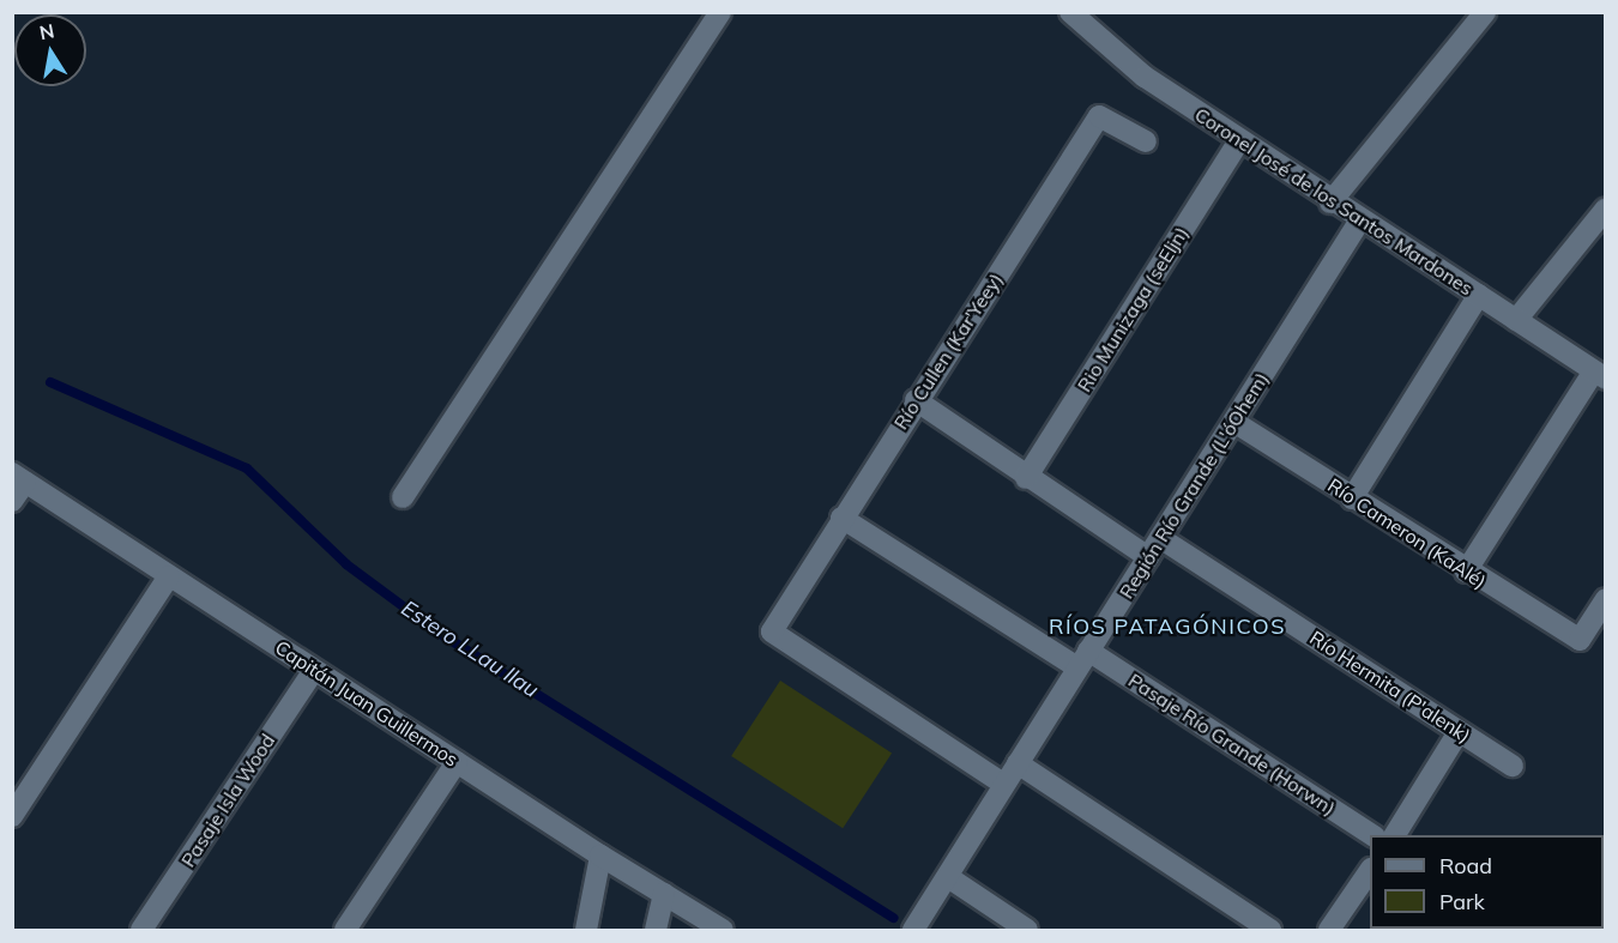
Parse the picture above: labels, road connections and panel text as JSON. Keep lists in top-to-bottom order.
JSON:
{
  "streets": {
    "street": [
      "Coronel José de los Santos Mardones",
      "Rio Munizaga (seEljn)",
      "Río Cullen (Kar'Yeey)",
      "Región Río Grande (L'óOhem)",
      "Río Cameron (KaAlé)",
      "Río Hermita (P'alenk)",
      "Capitán Juan Guillermos",
      "Pasaje Río Grande (Horwn)",
      "Pasaje Isla Wood"
    ]
  },
  "crossings": [
    ["Coronel José de los Santos Mardones", "Rio Munizaga (seEljn)"],
    ["Coronel José de los Santos Mardones", "Región Río Grande (L'óOhem)"],
    ["Río Cullen (Kar'Yeey)", "Región Río Grande (L'óOhem)"],
    ["Río Cullen (Kar'Yeey)", "Pasaje Río Grande (Horwn)"],
    ["Región Río Grande (L'óOhem)", "Río Cameron (KaAlé)"],
    ["Región Río Grande (L'óOhem)", "Río Hermita (P'alenk)"],
    ["Región Río Grande (L'óOhem)", "Pasaje Río Grande (Horwn)"],
    ["Capitán Juan Guillermos", "Pasaje Isla Wood"]
  ],
  "districts": ["RÍOS PATAGÓNICOS"],
  "water": ["Estero LLau llau"],
  "legend": ["Road", "Park"],
  "north": "top"
}
